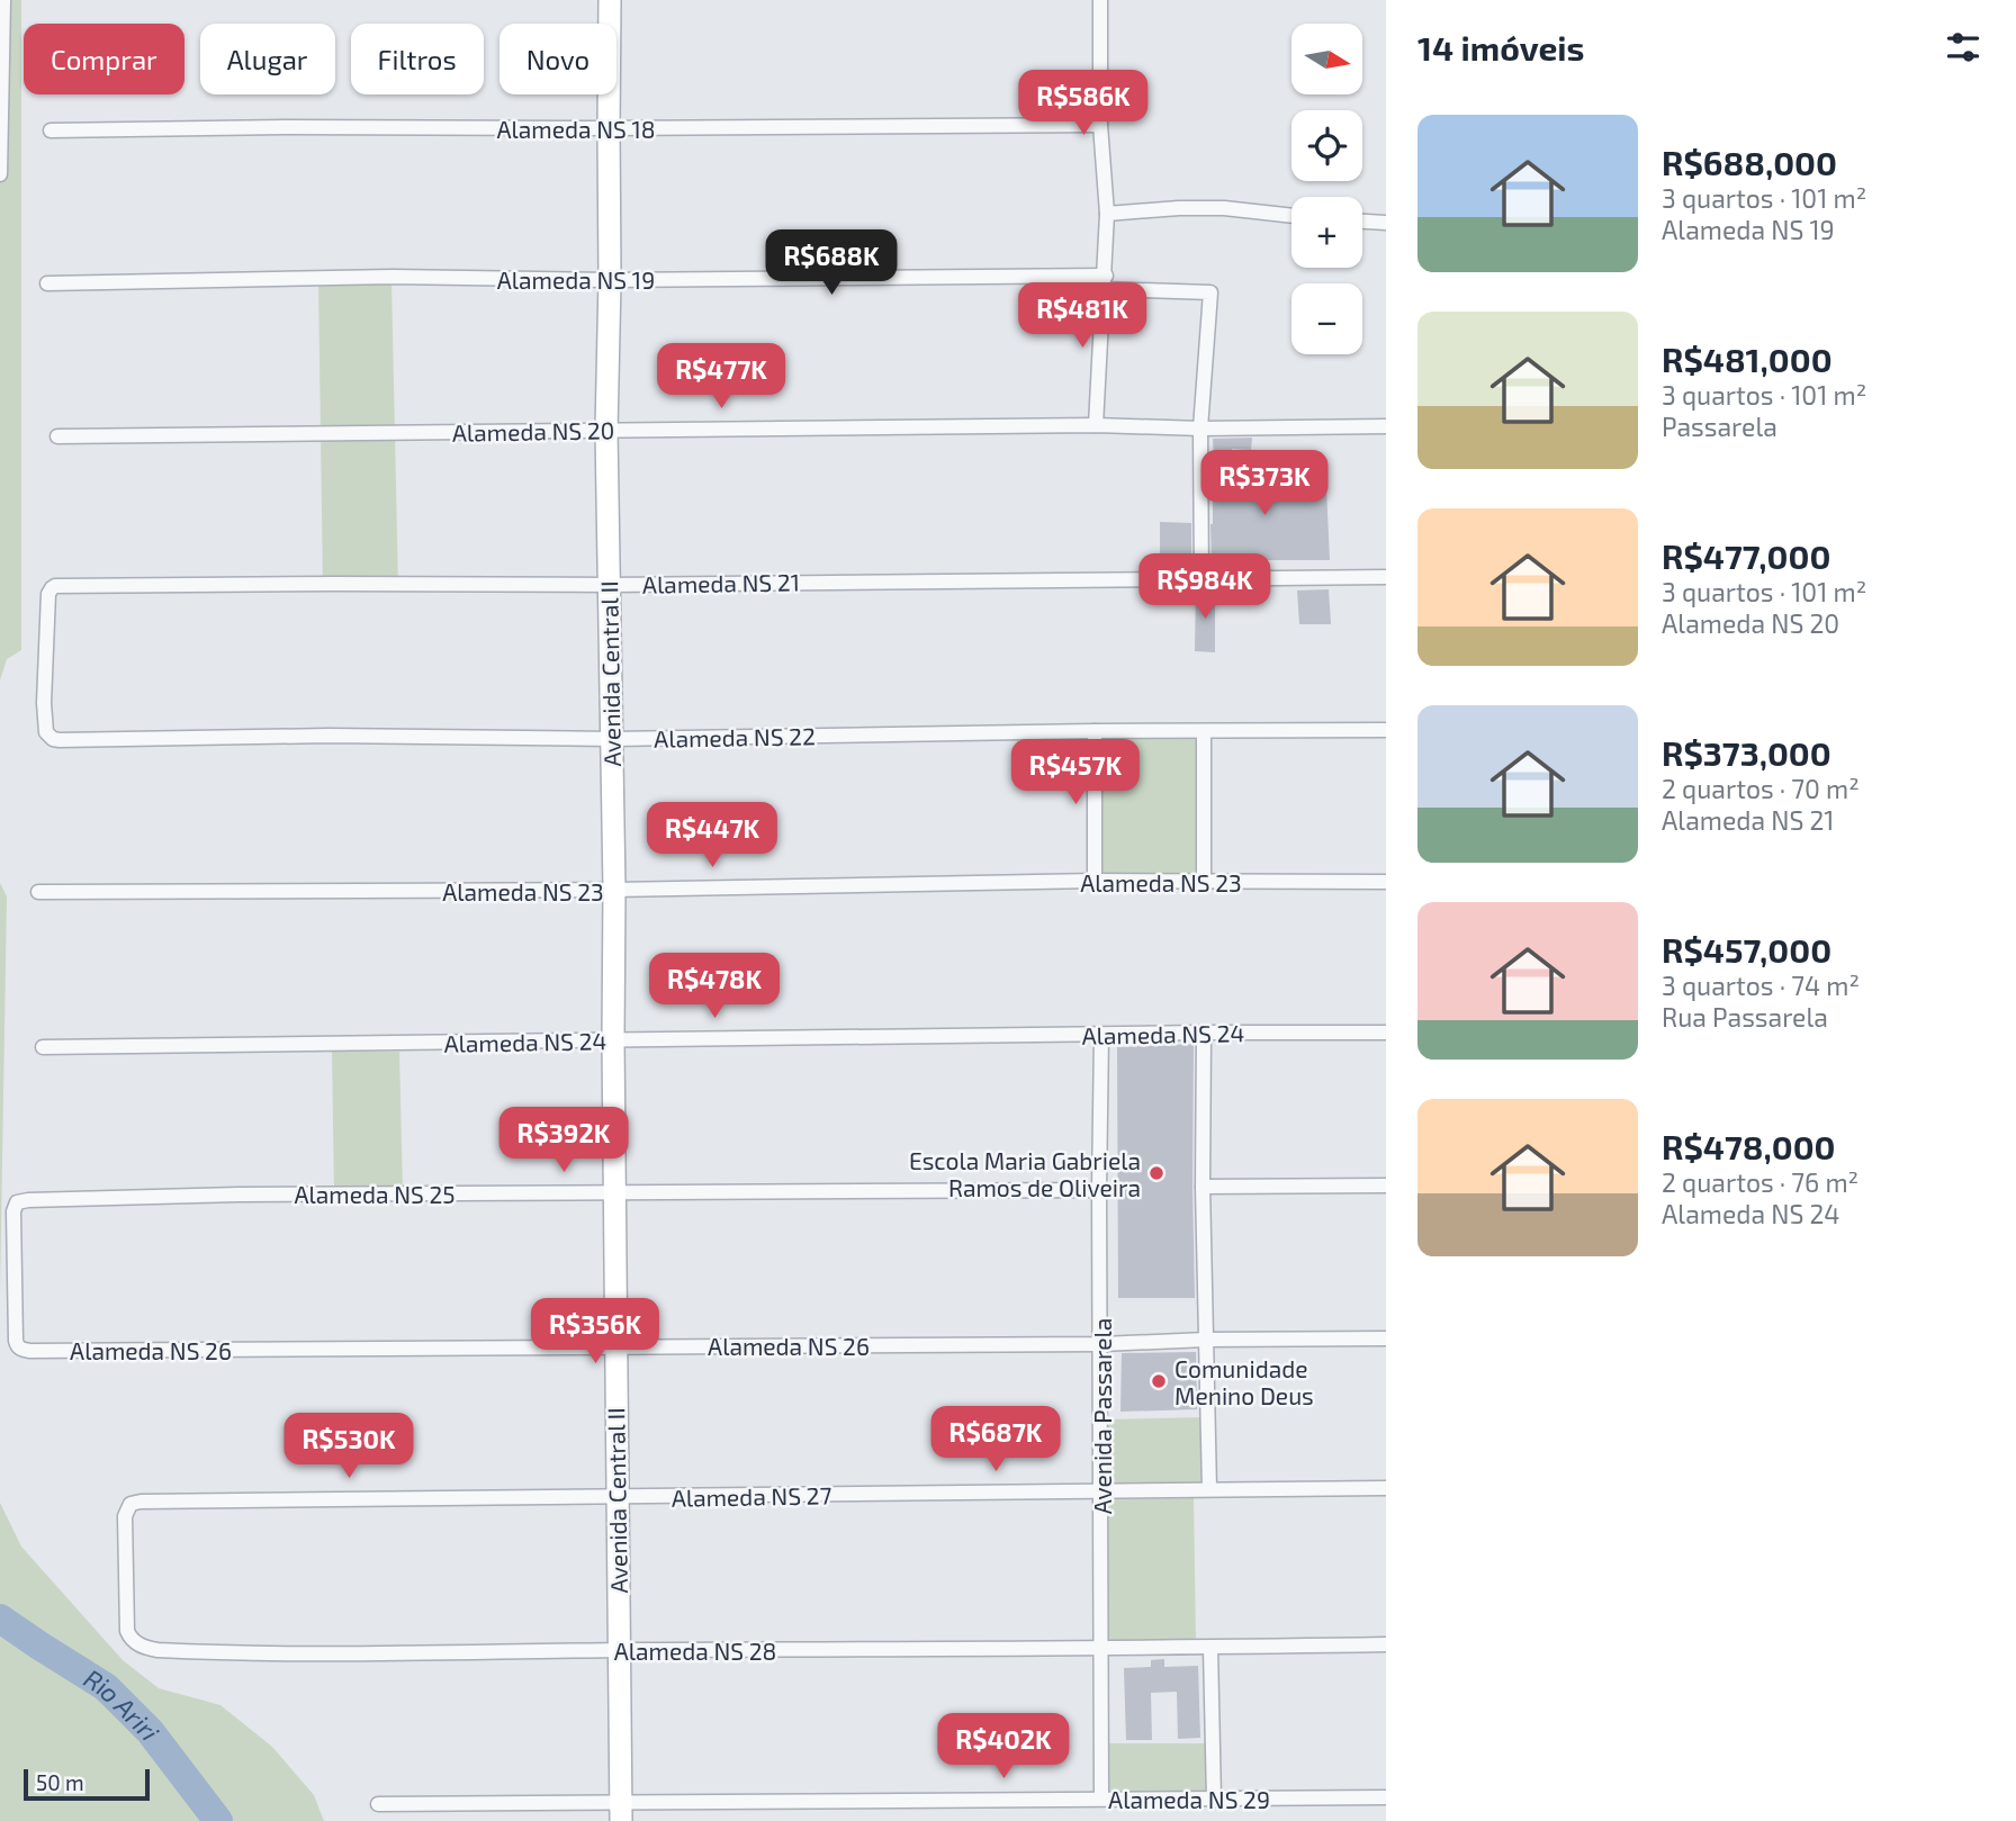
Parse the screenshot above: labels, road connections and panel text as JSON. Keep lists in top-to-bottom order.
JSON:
{
  "streets": {
    "street": [
      "Alameda NS 18",
      "Alameda NS 19",
      "Alameda NS 20",
      "Alameda NS 21",
      "Avenida Central II",
      "Alameda NS 22",
      "Alameda NS 23",
      "Alameda NS 24",
      "Alameda NS 25",
      "Alameda NS 26",
      "Avenida Passarela",
      "Alameda NS 27",
      "Alameda NS 28",
      "Alameda NS 29"
    ]
  },
  "crossings": [
    ["Alameda NS 18", "Avenida Central II"],
    ["Alameda NS 19", "Alameda NS 20"],
    ["Alameda NS 19", "Avenida Central II"],
    ["Alameda NS 20", "Avenida Central II"],
    ["Alameda NS 21", "Avenida Central II"],
    ["Alameda NS 21", "Alameda NS 22"],
    ["Avenida Central II", "Alameda NS 22"],
    ["Avenida Central II", "Alameda NS 23"],
    ["Avenida Central II", "Alameda NS 24"],
    ["Avenida Central II", "Alameda NS 25"],
    ["Avenida Central II", "Alameda NS 26"],
    ["Avenida Central II", "Alameda NS 27"],
    ["Avenida Central II", "Alameda NS 28"],
    ["Avenida Central II", "Alameda NS 29"],
    ["Alameda NS 24", "Avenida Passarela"],
    ["Alameda NS 25", "Alameda NS 26"],
    ["Alameda NS 25", "Avenida Passarela"],
    ["Alameda NS 26", "Avenida Passarela"],
    ["Avenida Passarela", "Alameda NS 27"],
    ["Avenida Passarela", "Alameda NS 28"],
    ["Avenida Passarela", "Alameda NS 29"],
    ["Alameda NS 27", "Alameda NS 28"]
  ],
  "water": ["Rio Ariri"],
  "places": ["Escola Maria Gabriela Ramos de Oliveira", "Comunidade Menino Deus"],
  "scale_bar": "50 m",
  "north": "right",
  "page": {
    "heading": "14 imóveis",
    "map_buttons": ["+", "−"],
    "chip": [
      "Comprar",
      "Alugar",
      "Filtros",
      "Novo"
    ],
    "price": [
      "R$586K",
      "R$688K",
      "R$481K",
      "R$477K",
      "R$373K",
      "R$984K",
      "R$457K",
      "R$447K",
      "R$478K",
      "R$392K",
      "R$356K",
      "R$687K",
      "R$530K",
      "R$402K"
    ],
    "list": [
      {
        "name": "R$688,000",
        "note": "3 quartos · 101 m² · Alameda NS 19"
      },
      {
        "name": "R$481,000",
        "note": "3 quartos · 101 m² · Passarela"
      },
      {
        "name": "R$477,000",
        "note": "3 quartos · 101 m² · Alameda NS 20"
      },
      {
        "name": "R$373,000",
        "note": "2 quartos · 70 m² · Alameda NS 21"
      },
      {
        "name": "R$457,000",
        "note": "3 quartos · 74 m² · Rua Passarela"
      },
      {
        "name": "R$478,000",
        "note": "2 quartos · 76 m² · Alameda NS 24"
      }
    ],
    "scale": "50 m"
  }
}
